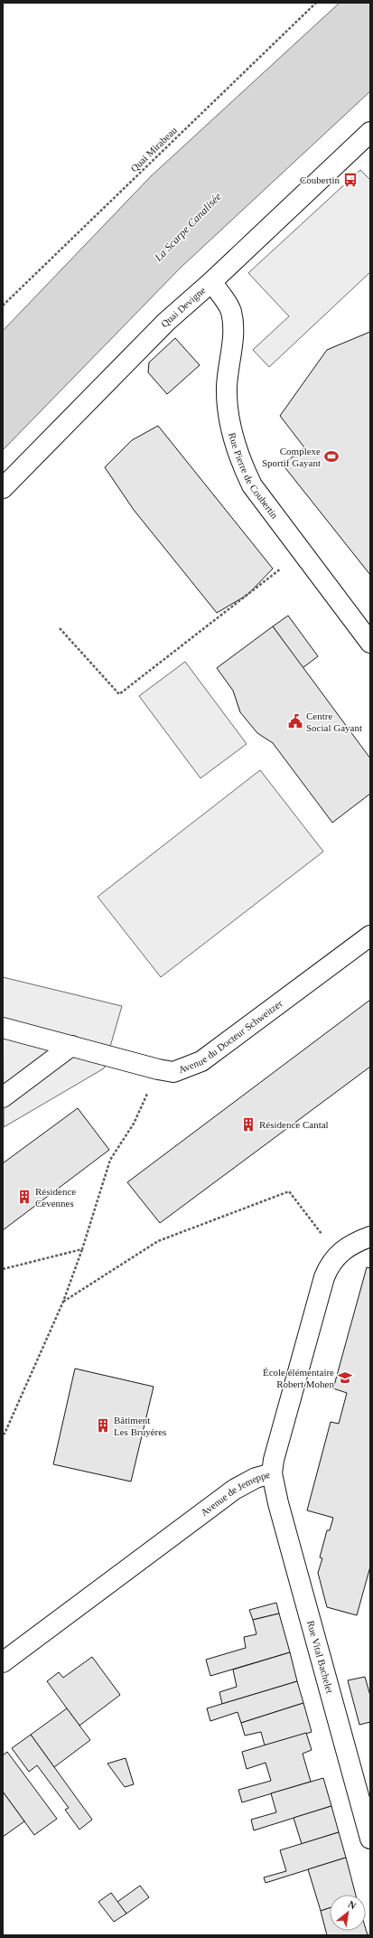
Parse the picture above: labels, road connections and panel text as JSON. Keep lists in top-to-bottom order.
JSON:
{
  "streets": {
    "street": [
      "Quai Devigne",
      "Rue Pierre de Coubertin",
      "Avenue du Docteur Schweitzer",
      "Avenue de Jemeppe",
      "Rue Vital Bachelet"
    ],
    "path": ["Quai Mirabeau"]
  },
  "crossings": [
    ["Quai Devigne", "Rue Pierre de Coubertin"],
    ["Avenue de Jemeppe", "Rue Vital Bachelet"]
  ],
  "water": ["La Scarpe Canalisée"],
  "places": {
    "bus stop": ["Coubertin"],
    "sports": ["Complexe Sportif Gayant"],
    "public building": ["Centre Social Gayant"],
    "building": ["Résidence Cantal", "Résidence Cevennes", "Bâtiment Les Bruyères"],
    "school or university": ["École élémentaire Robert Mohen"]
  },
  "north": "top right"
}
